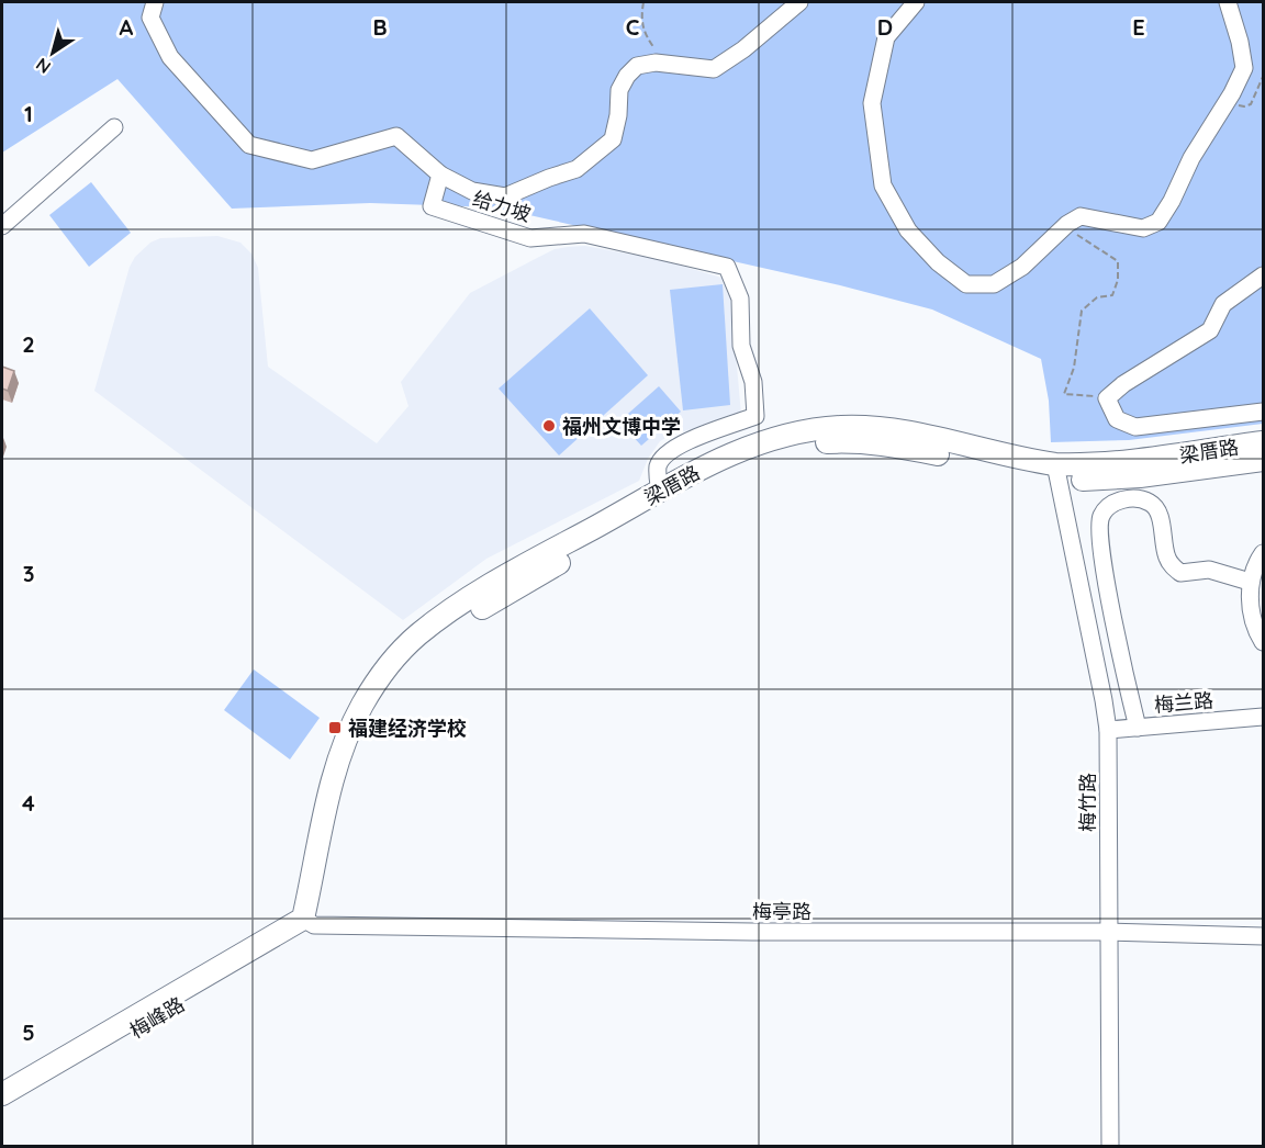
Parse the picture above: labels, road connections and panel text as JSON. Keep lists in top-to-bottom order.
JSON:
{
  "streets": {
    "main road": ["梁厝路", "梅峰路"],
    "street": [
      "给力坡",
      "梅兰路",
      "梅竹路",
      "梅亭路"
    ]
  },
  "crossings": [
    ["给力坡", "梁厝路"],
    ["梁厝路", "梅竹路"],
    ["梁厝路", "梅亭路"],
    ["梁厝路", "梅峰路"],
    ["梅兰路", "梅竹路"],
    ["梅竹路", "梅亭路"],
    ["梅亭路", "梅峰路"]
  ],
  "places": {
    "other": ["福州文博中学"],
    "transit": ["福建经济学校"]
  },
  "north": "bottom left",
  "grid": {
    "columns": [
      "A",
      "B",
      "C",
      "D",
      "E"
    ],
    "rows": [
      "1",
      "2",
      "3",
      "4",
      "5"
    ]
  }
}
